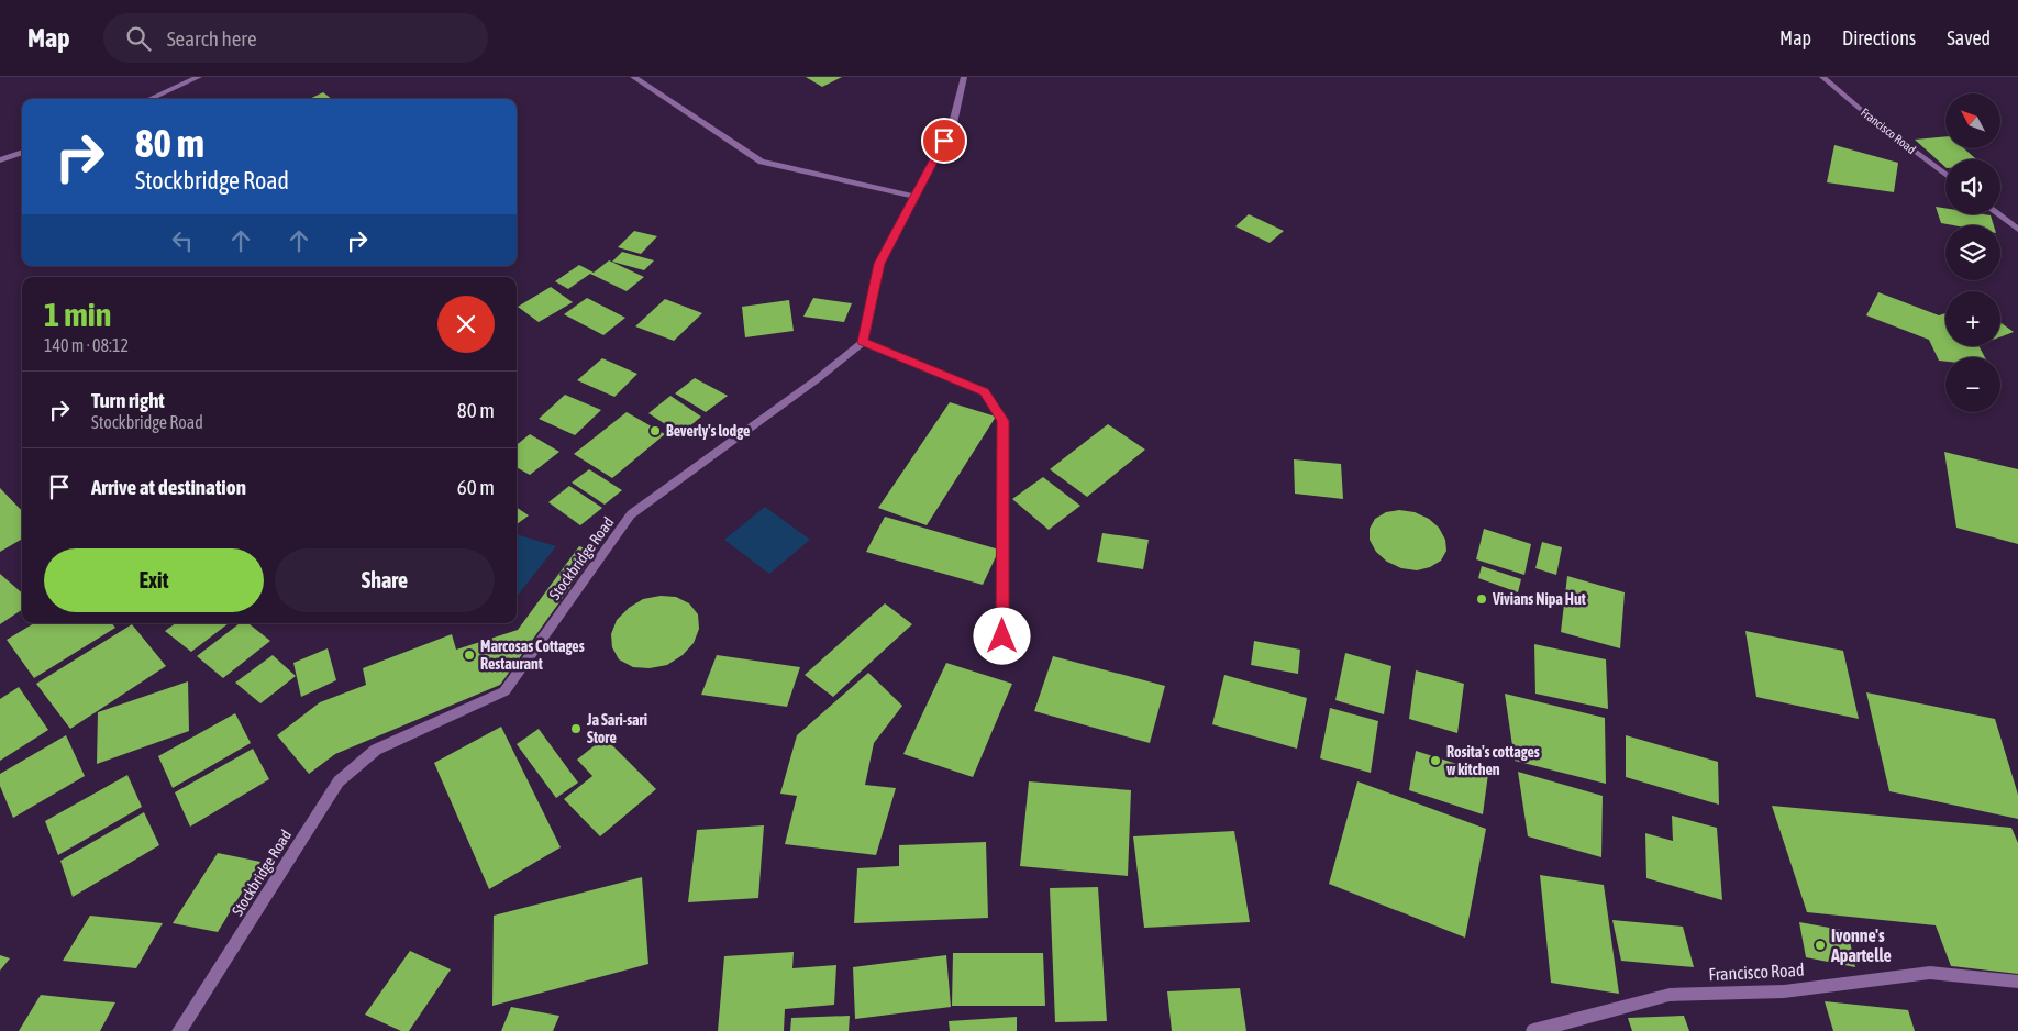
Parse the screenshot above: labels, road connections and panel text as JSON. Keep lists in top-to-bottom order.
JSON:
{
  "streets": {
    "street": ["Francisco Road", "Stockbridge Road"]
  },
  "places": [
    "Beverly's lodge",
    "Vivians Nipa Hut",
    "Marcosas Cottages Restaurant",
    "Ja Sari-sari Store",
    "Rosita's cottages w kitchen",
    "Ivonne's Apartelle"
  ],
  "north": "top left",
  "page": {
    "header": "Map",
    "search": "Search here",
    "nav": ["Map", "Directions", "Saved"],
    "map_buttons": ["+", "−"],
    "turn": ["80 m", "Stockbridge Road"],
    "heading": ["1 min", "140 m · 08:12"],
    "list": [
      {
        "name": "Turn right",
        "note": "Stockbridge Road",
        "value": "80 m"
      },
      {
        "name": "Arrive at destination",
        "value": "60 m"
      }
    ],
    "buttons": ["Exit", "Share"]
  }
}
